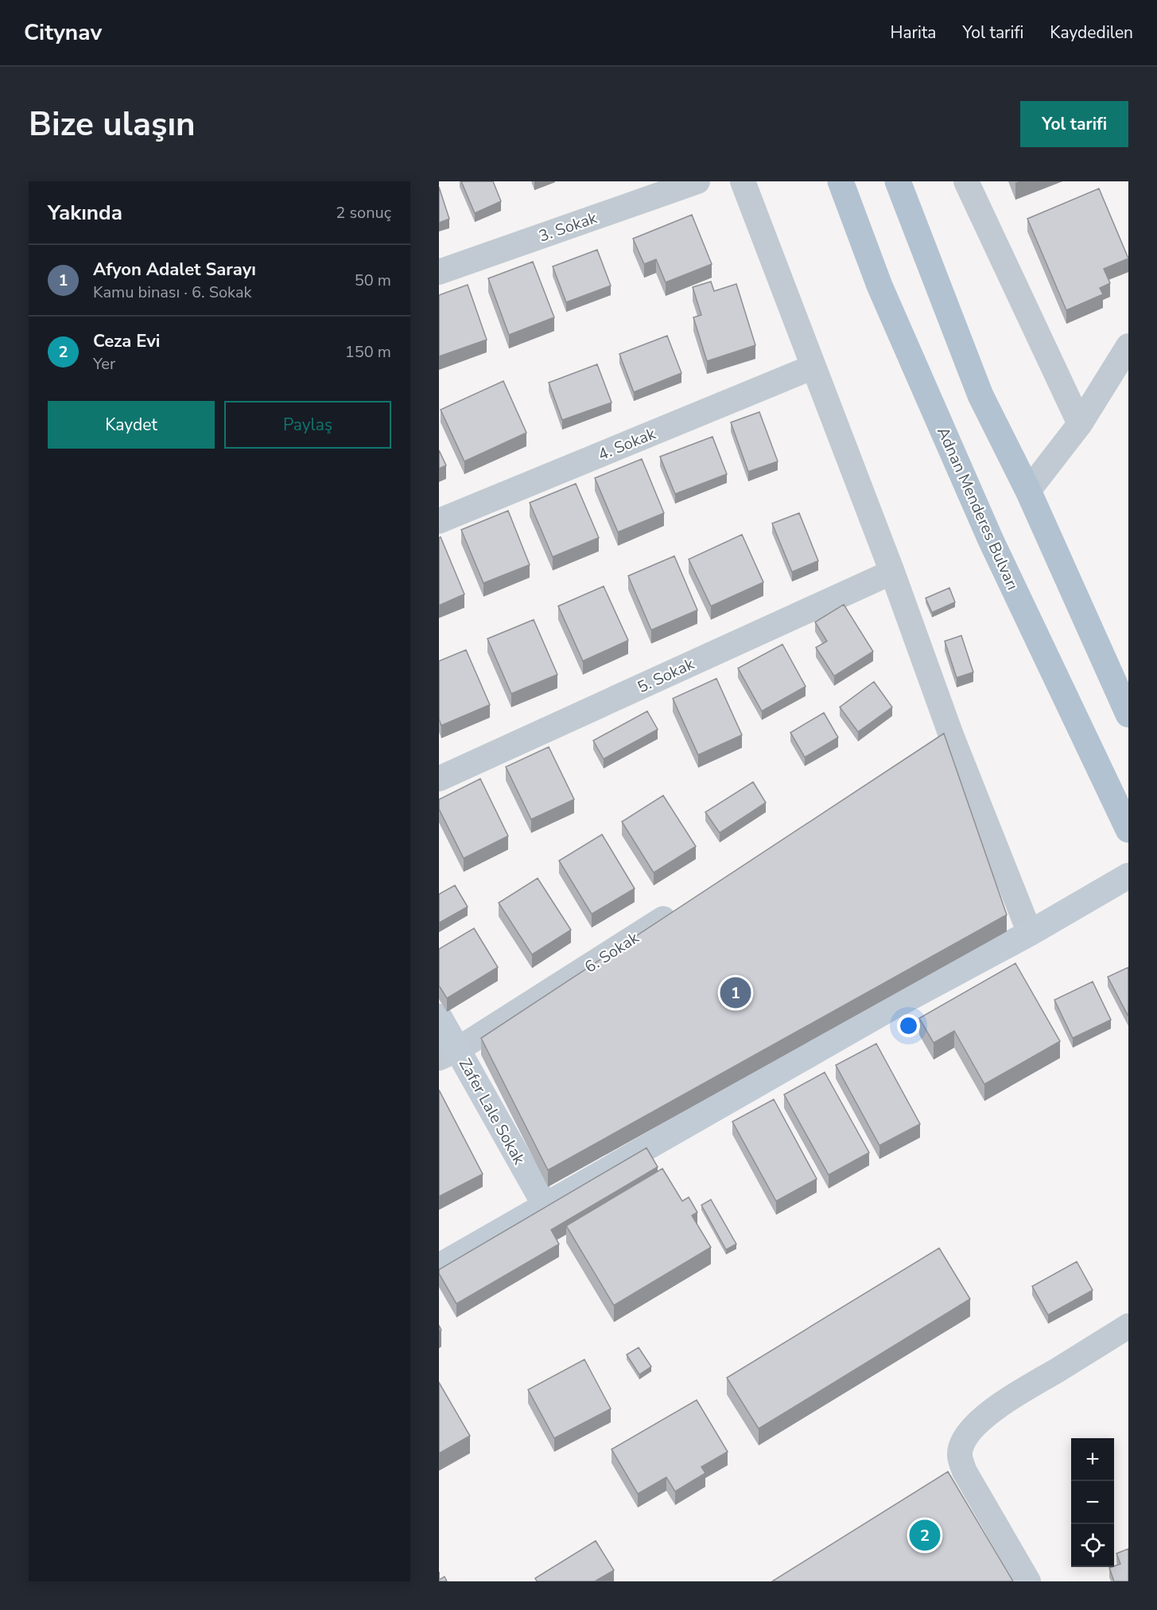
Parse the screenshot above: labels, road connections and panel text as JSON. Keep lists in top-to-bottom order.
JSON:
{
  "streets": {
    "main road": ["Adnan Menderes Bulvarı", "Zafer Lale Sokak"],
    "street": [
      "3. Sokak",
      "4. Sokak",
      "5. Sokak",
      "6. Sokak"
    ]
  },
  "crossings": [
    ["6. Sokak", "Zafer Lale Sokak"]
  ],
  "page": {
    "header": "Citynav",
    "nav": ["Harita", "Yol tarifi", "Kaydedilen"],
    "buttons": [
      "Yol tarifi",
      ["Kaydet", "Paylaş"]
    ],
    "title": "Bize ulaşın",
    "heading": ["Yakında", "2 sonuç"],
    "list": [
      {
        "mark": "1",
        "name": "Afyon Adalet Sarayı",
        "note": "Kamu binası · 6. Sokak",
        "value": "50 m"
      },
      {
        "mark": "2",
        "name": "Ceza Evi",
        "note": "Yer",
        "value": "150 m"
      }
    ],
    "pins": ["1", "2"],
    "map_buttons": ["+", "−"]
  }
}
